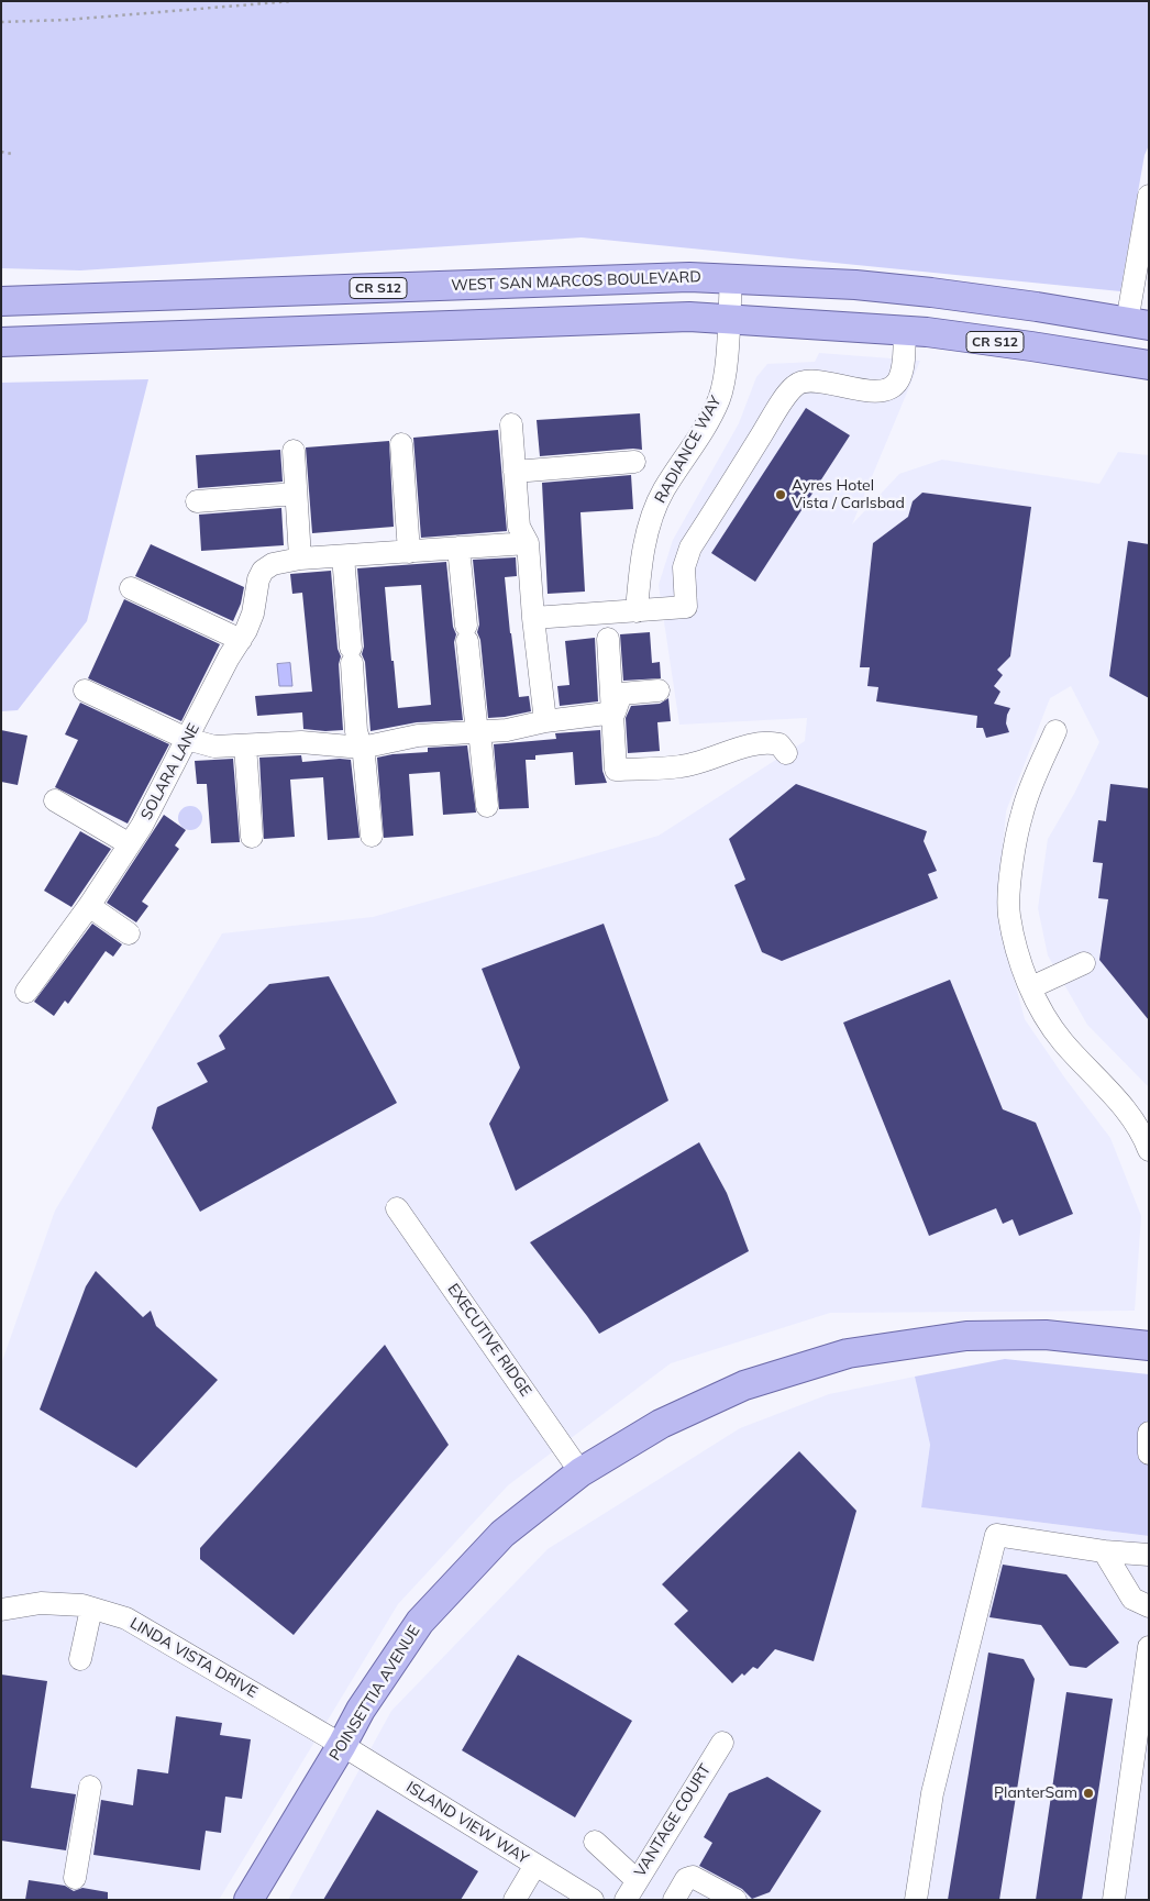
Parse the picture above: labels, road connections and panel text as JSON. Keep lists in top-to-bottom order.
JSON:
{
  "streets": {
    "main road": ["WEST SAN MARCOS BOULEVARD", "CR S12", "POINSETTIA AVENUE"],
    "street": [
      "RADIANCE WAY",
      "SOLARA LANE",
      "EXECUTIVE RIDGE",
      "LINDA VISTA DRIVE",
      "VANTAGE COURT",
      "ISLAND VIEW WAY"
    ]
  },
  "crossings": [
    ["WEST SAN MARCOS BOULEVARD", "RADIANCE WAY"],
    ["CR S12", "RADIANCE WAY"],
    ["EXECUTIVE RIDGE", "POINSETTIA AVENUE"],
    ["LINDA VISTA DRIVE", "POINSETTIA AVENUE"],
    ["LINDA VISTA DRIVE", "ISLAND VIEW WAY"],
    ["POINSETTIA AVENUE", "ISLAND VIEW WAY"]
  ],
  "places": ["Ayres Hotel Vista / Carlsbad", "PlanterSam"]
}
